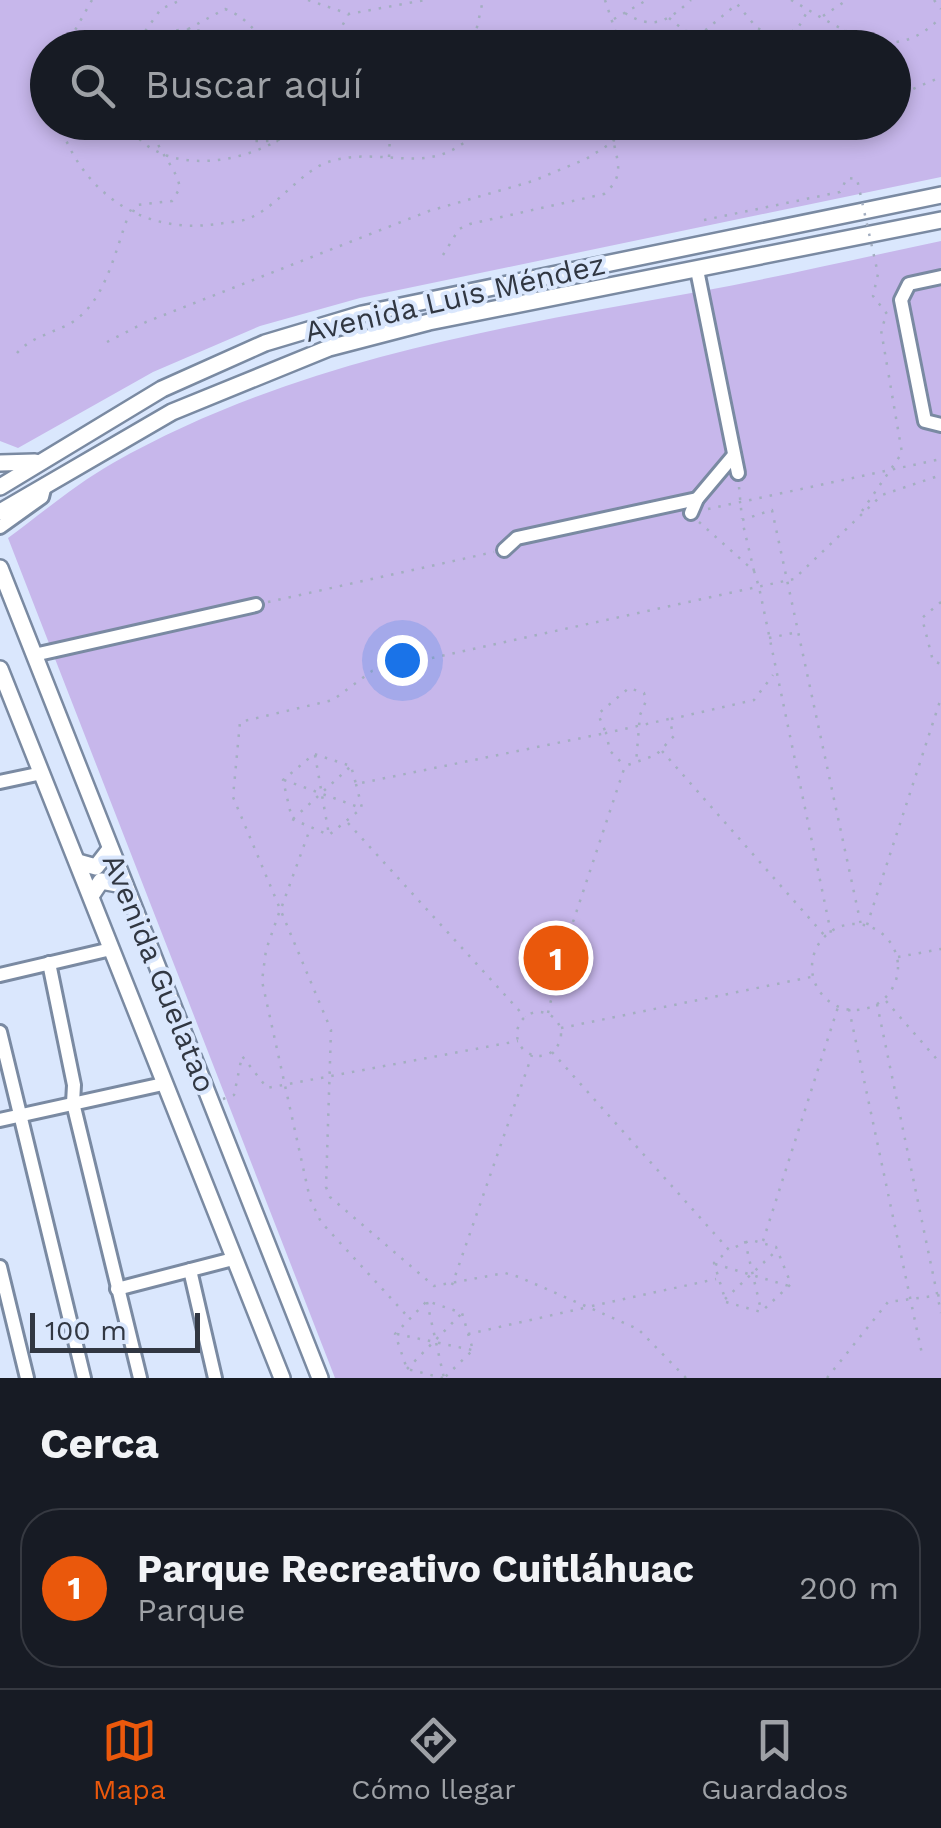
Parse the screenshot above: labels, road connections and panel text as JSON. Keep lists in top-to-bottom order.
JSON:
{
  "streets": {
    "main road": ["Avenida Luis Méndez", "Avenida Guelatao"]
  },
  "scale_bar": "100 m",
  "page": {
    "search": "Buscar aquí",
    "pins": "1",
    "scale": "100 m",
    "heading": "Cerca",
    "list": [
      {
        "mark": "1",
        "name": "Parque Recreativo Cuitláhuac",
        "note": "Parque",
        "value": "200 m"
      }
    ],
    "nav": ["Mapa", "Cómo llegar", "Guardados"]
  }
}
